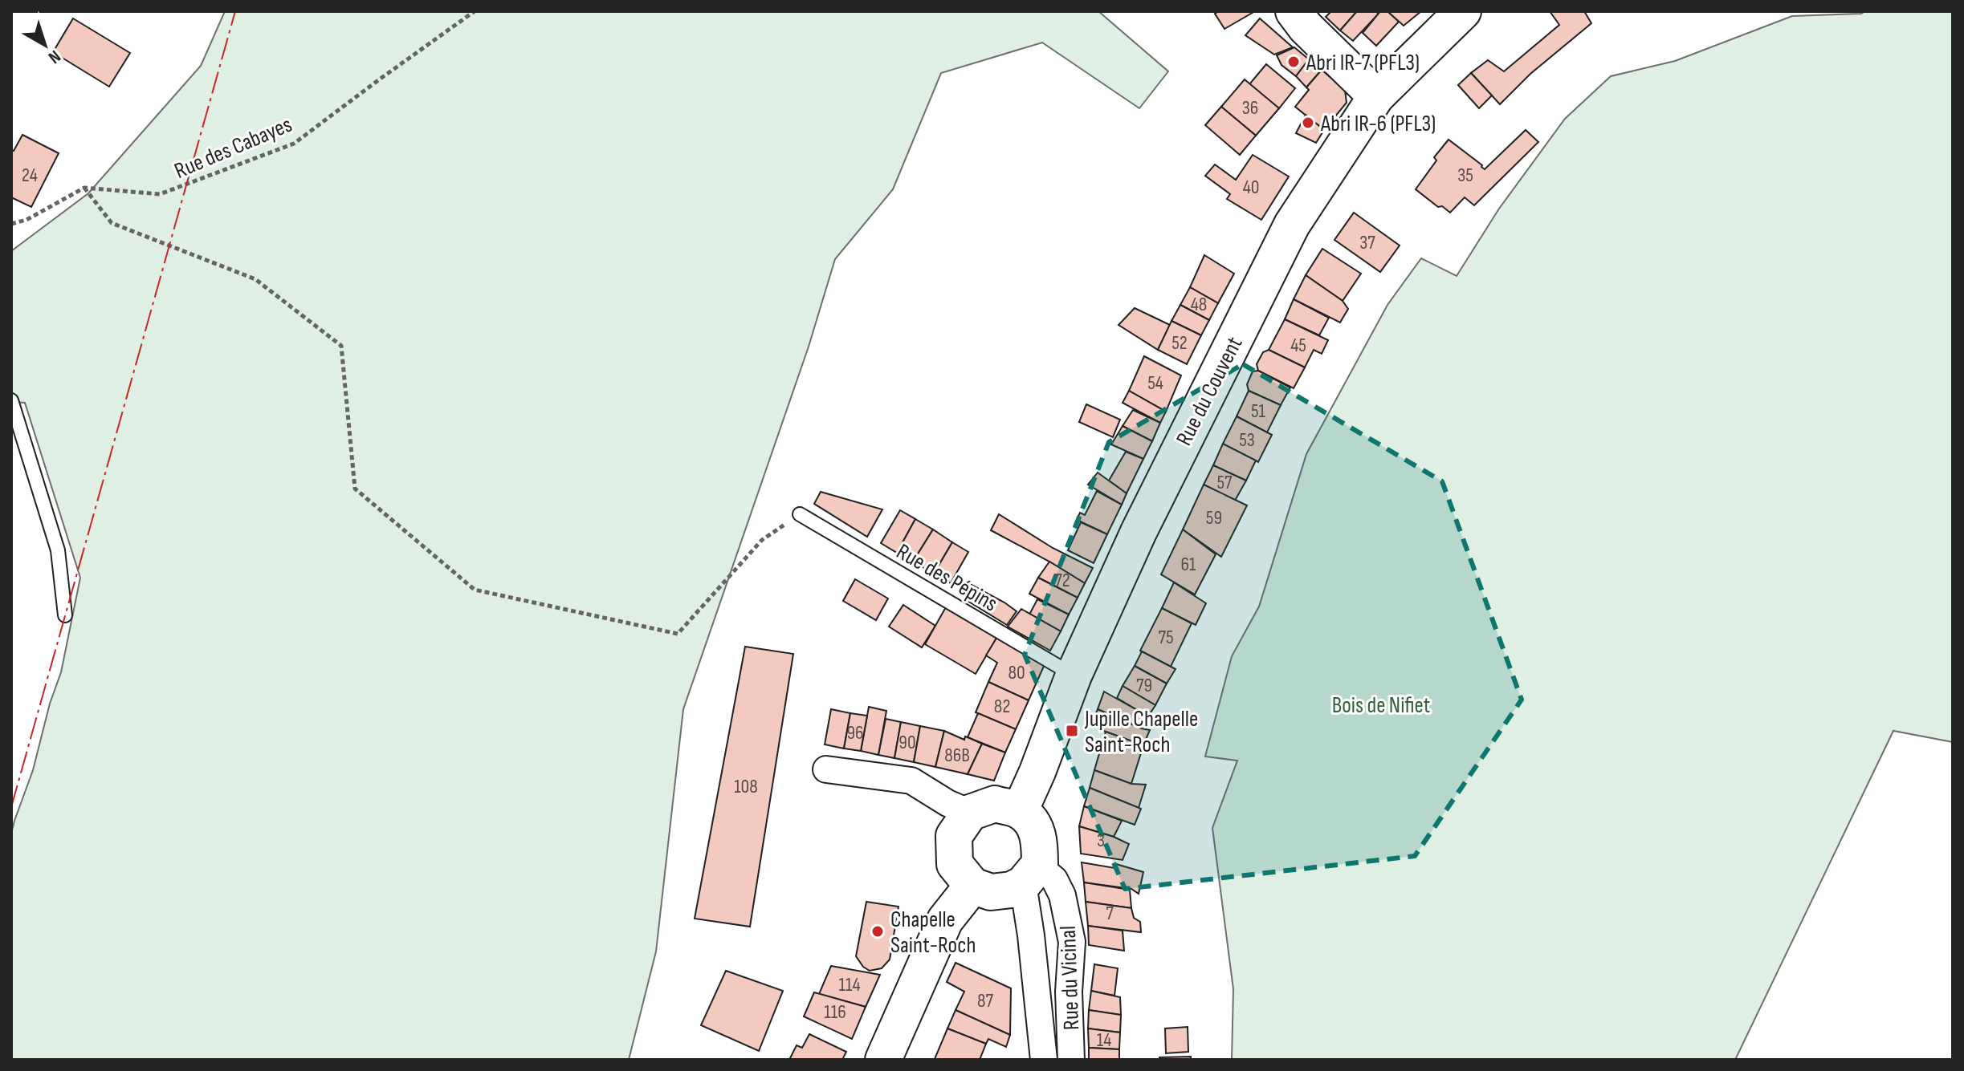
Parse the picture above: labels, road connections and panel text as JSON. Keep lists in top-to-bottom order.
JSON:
{
  "streets": {
    "street": ["Rue du Couvent", "Rue du Vicinal"],
    "lane": ["Rue des Pépins"],
    "path": ["Rue des Cabayes"]
  },
  "crossings": [
    ["Rue du Couvent", "Rue des Pépins"],
    ["Rue du Couvent", "Rue du Vicinal"]
  ],
  "parks": ["Bois de Nifiet"],
  "places": {
    "other": ["Abri IR-7 (PFL3)", "Abri IR-6 (PFL3)", "Chapelle Saint-Roch"],
    "transit": ["Jupille Chapelle Saint-Roch"]
  },
  "house_numbers": [
    "36",
    "24",
    "35",
    "40",
    "37",
    "48",
    "52",
    "45",
    "54",
    "51",
    "53",
    "57",
    "59",
    "61",
    "72",
    "75",
    "80",
    "79",
    "82",
    "96",
    "90",
    "86B",
    "108",
    "3",
    "7",
    "114",
    "87",
    "116",
    "14"
  ],
  "north": "bottom right"
}
